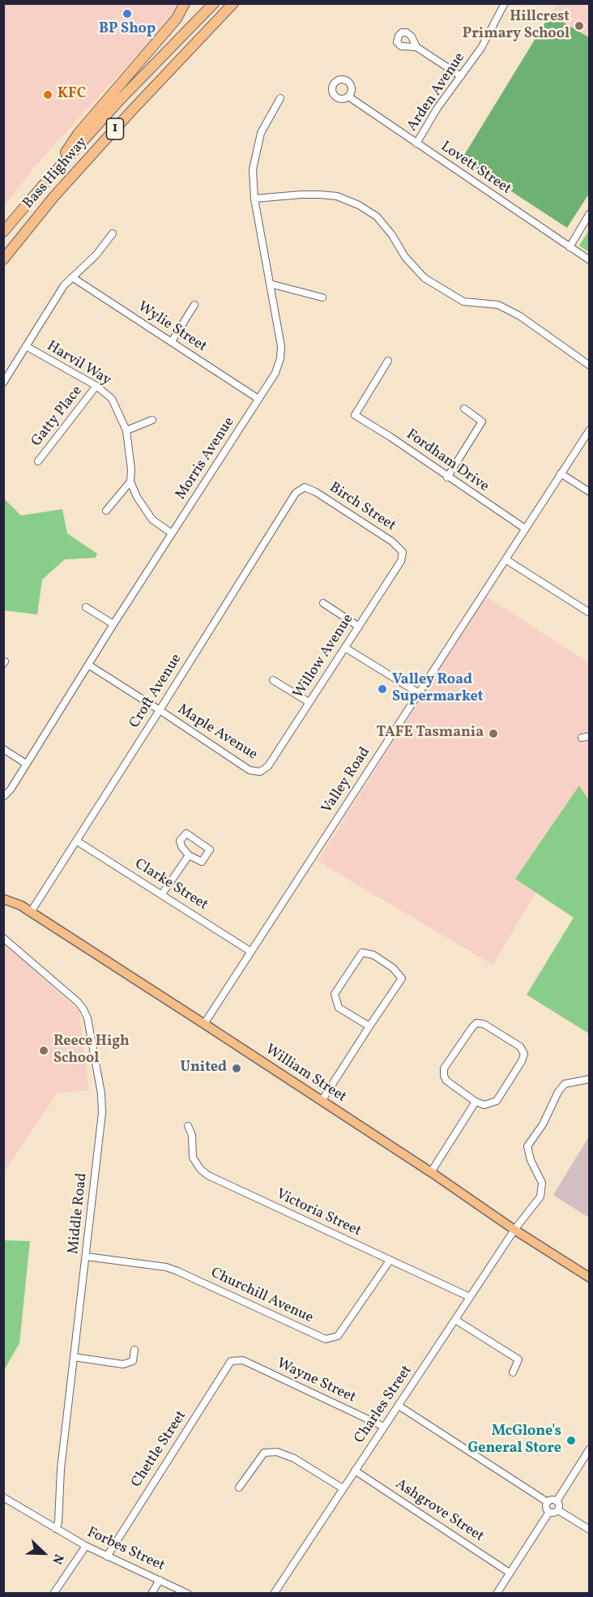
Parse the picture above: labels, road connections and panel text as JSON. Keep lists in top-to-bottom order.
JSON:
{
  "streets": {
    "highway": ["1", "Bass Highway"],
    "main road": ["William Street"],
    "street": [
      "Arden Avenue",
      "Lovett Street",
      "Wylie Street",
      "Harvil Way",
      "Gatty Place",
      "Morris Avenue",
      "Fordham Drive",
      "Birch Street",
      "Willow Avenue",
      "Croft Avenue",
      "Maple Avenue",
      "Valley Road",
      "Clarke Street",
      "Middle Road",
      "Victoria Street",
      "Churchill Avenue",
      "Wayne Street",
      "Charles Street",
      "Chettle Street",
      "Ashgrove Street",
      "Forbes Street"
    ]
  },
  "crossings": [
    ["Arden Avenue", "Lovett Street"],
    ["Wylie Street", "Morris Avenue"],
    ["Harvil Way", "Gatty Place"],
    ["Harvil Way", "Morris Avenue"],
    ["Morris Avenue", "Maple Avenue"],
    ["Fordham Drive", "Valley Road"],
    ["Birch Street", "Willow Avenue"],
    ["Birch Street", "Croft Avenue"],
    ["Willow Avenue", "Maple Avenue"],
    ["Croft Avenue", "Maple Avenue"],
    ["Croft Avenue", "Clarke Street"],
    ["Croft Avenue", "William Street"],
    ["Valley Road", "Clarke Street"],
    ["Valley Road", "William Street"],
    ["William Street", "Charles Street"],
    ["Middle Road", "Churchill Avenue"],
    ["Middle Road", "Forbes Street"],
    ["Victoria Street", "Churchill Avenue"],
    ["Victoria Street", "Charles Street"],
    ["Wayne Street", "Charles Street"],
    ["Wayne Street", "Chettle Street"],
    ["Charles Street", "Ashgrove Street"],
    ["Chettle Street", "Forbes Street"]
  ],
  "places": [
    "BP Shop",
    "Hillcrest Primary School",
    "KFC",
    "Valley Road Supermarket",
    "TAFE Tasmania",
    "Reece High School",
    "United",
    "McGlone's General Store"
  ],
  "north": "bottom right"
}
